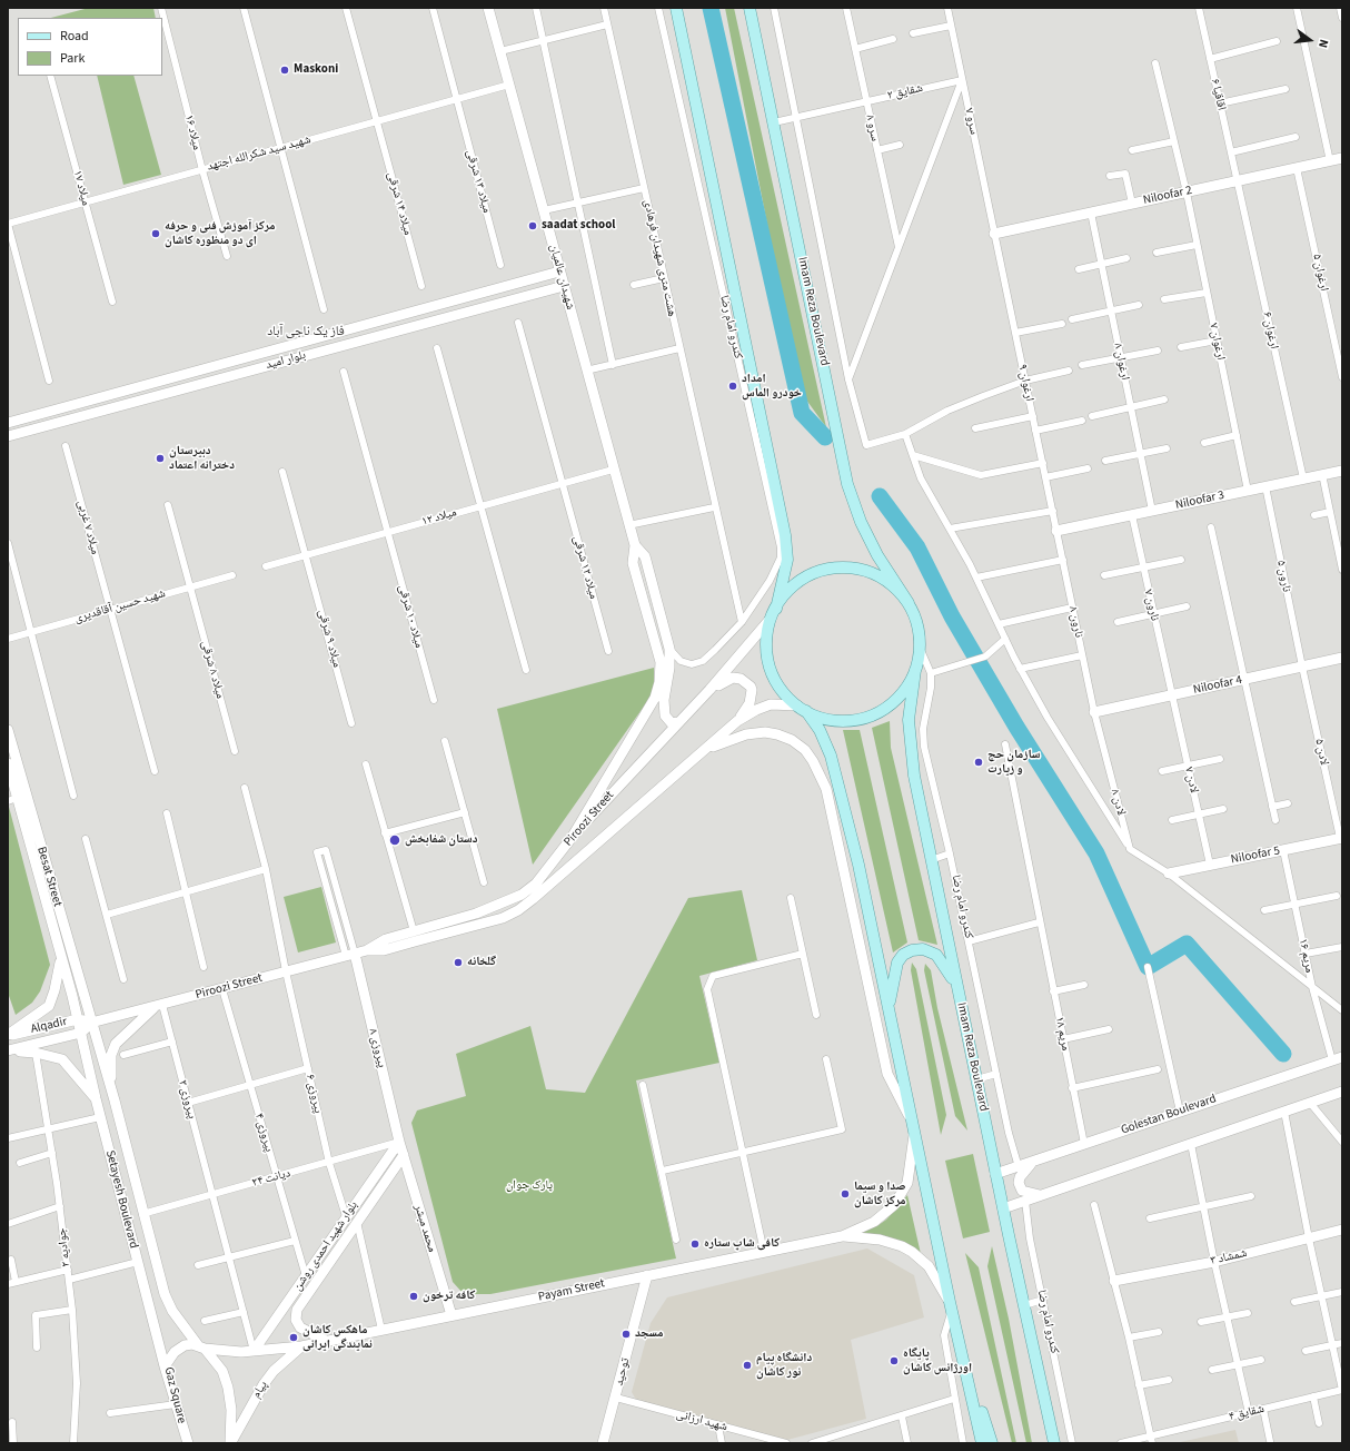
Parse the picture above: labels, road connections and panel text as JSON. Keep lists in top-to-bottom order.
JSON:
{
  "streets": {
    "main road": [
      "Niloofar 2",
      "شهیدان عالمیان",
      "Imam Reza Boulevard",
      "بلوار امید",
      "Niloofar 3",
      "Niloofar 4",
      "Piroozi Street",
      "Niloofar 5",
      "Besat Street",
      "Alqadir",
      "پیروزی ۸",
      "Golestan Boulevard",
      "Setayesh Boulevard",
      "محمد مبشر",
      "بلوار شهید احمدی روشن",
      "شمشاد ۳",
      "Payam Street",
      "توحید",
      "پیام",
      "Gaz Square"
    ],
    "street": [
      "شقایق ۲",
      "اقاقیا ۶",
      "سرو ۷",
      "سرو ۸",
      "میلاد ۱۶",
      "شهید سید شکرالله اجتهد",
      "میلاد ۱۳ شرقی",
      "میلاد ۱۷",
      "میلاد ۱۴ شرقی",
      "هشت متری شهیدان فرهادی",
      "ارغوان ۵",
      "کندرو امام رضا",
      "ارغوان ۶",
      "ارغوان ۷",
      "ارغوان ۸",
      "ارغوان ۹",
      "میلاد ۱۲",
      "میلاد ۷ غربی",
      "میلاد ۱۲ شرقی",
      "نارون ۵",
      "نارون ۷",
      "شهید حسین آقاقدیری",
      "میلاد ۱۰ شرقی",
      "نارون ۸",
      "میلاد ۹ شرقی",
      "میلاد ۸ شرقی",
      "لادن ۵",
      "لادن ۷",
      "لادن ۸",
      "مریم ۱۶",
      "مریم ۱۸",
      "پیروزی ۶",
      "پیروزی ۲",
      "پیروزی ۴",
      "دیانت ۲۴",
      "جوادیه ۲",
      "شقایق ۴",
      "شهید ارزانی"
    ]
  },
  "crossings": [
    ["شقایق ۲", "سرو ۷"],
    ["شقایق ۲", "سرو ۸"],
    ["شقایق ۲", "Imam Reza Boulevard"],
    ["اقاقیا ۶", "Niloofar 2"],
    ["اقاقیا ۶", "ارغوان ۶"],
    ["سرو ۷", "Niloofar 2"],
    ["سرو ۷", "ارغوان ۹"],
    ["میلاد ۱۶", "شهید سید شکرالله اجتهد"],
    ["شهید سید شکرالله اجتهد", "میلاد ۱۳ شرقی"],
    ["شهید سید شکرالله اجتهد", "میلاد ۱۷"],
    ["شهید سید شکرالله اجتهد", "میلاد ۱۴ شرقی"],
    ["شهید سید شکرالله اجتهد", "شهیدان عالمیان"],
    ["Niloofar 2", "ارغوان ۵"],
    ["Niloofar 2", "ارغوان ۶"],
    ["Niloofar 2", "ارغوان ۷"],
    ["Niloofar 2", "ارغوان ۸"],
    ["Niloofar 2", "ارغوان ۹"],
    ["هشت متری شهیدان فرهادی", "کندرو امام رضا"],
    ["شهیدان عالمیان", "بلوار امید"],
    ["شهیدان عالمیان", "میلاد ۱۲"],
    ["Imam Reza Boulevard", "کندرو امام رضا"],
    ["Imam Reza Boulevard", "Piroozi Street"],
    ["Imam Reza Boulevard", "Golestan Boulevard"],
    ["کندرو امام رضا", "Piroozi Street"],
    ["کندرو امام رضا", "Golestan Boulevard"],
    ["ارغوان ۶", "Niloofar 3"],
    ["ارغوان ۷", "Niloofar 3"],
    ["ارغوان ۸", "Niloofar 3"],
    ["ارغوان ۹", "Niloofar 3"],
    ["ارغوان ۹", "نارون ۸"],
    ["Niloofar 3", "نارون ۵"],
    ["Niloofar 3", "نارون ۷"],
    ["Niloofar 3", "نارون ۸"],
    ["میلاد ۱۲", "میلاد ۱۲ شرقی"],
    ["میلاد ۱۲", "میلاد ۱۰ شرقی"],
    ["میلاد ۱۲", "میلاد ۹ شرقی"],
    ["میلاد ۷ غربی", "شهید حسین آقاقدیری"],
    ["نارون ۵", "Niloofar 4"],
    ["نارون ۵", "لادن ۵"],
    ["نارون ۷", "Niloofar 4"],
    ["نارون ۷", "لادن ۷"],
    ["شهید حسین آقاقدیری", "میلاد ۸ شرقی"],
    ["نارون ۸", "Niloofar 4"],
    ["نارون ۸", "لادن ۸"],
    ["Niloofar 4", "لادن ۵"],
    ["Niloofar 4", "لادن ۷"],
    ["Niloofar 4", "لادن ۸"],
    ["لادن ۵", "Niloofar 5"],
    ["لادن ۷", "Niloofar 5"],
    ["Piroozi Street", "Besat Street"],
    ["Piroozi Street", "Alqadir"],
    ["Piroozi Street", "پیروزی ۸"],
    ["Piroozi Street", "پیروزی ۶"],
    ["Piroozi Street", "پیروزی ۲"],
    ["Piroozi Street", "پیروزی ۴"],
    ["Piroozi Street", "Setayesh Boulevard"],
    ["Niloofar 5", "مریم ۱۶"],
    ["Besat Street", "Alqadir"],
    ["Besat Street", "Setayesh Boulevard"],
    ["مریم ۱۶", "Golestan Boulevard"],
    ["Alqadir", "Setayesh Boulevard"],
    ["مریم ۱۸", "Golestan Boulevard"],
    ["پیروزی ۸", "دیانت ۲۴"],
    ["پیروزی ۸", "محمد مبشر"],
    ["پیروزی ۸", "بلوار شهید احمدی روشن"],
    ["پیروزی ۶", "دیانت ۲۴"],
    ["پیروزی ۶", "بلوار شهید احمدی روشن"],
    ["پیروزی ۲", "دیانت ۲۴"],
    ["پیروزی ۲", "بلوار شهید احمدی روشن"],
    ["پیروزی ۲", "Payam Street"],
    ["پیروزی ۲", "Gaz Square"],
    ["پیروزی ۴", "دیانت ۲۴"],
    ["پیروزی ۴", "بلوار شهید احمدی روشن"],
    ["دیانت ۲۴", "Setayesh Boulevard"],
    ["دیانت ۲۴", "محمد مبشر"],
    ["دیانت ۲۴", "بلوار شهید احمدی روشن"],
    ["Setayesh Boulevard", "Gaz Square"],
    ["محمد مبشر", "بلوار شهید احمدی روشن"],
    ["محمد مبشر", "Payam Street"],
    ["بلوار شهید احمدی روشن", "Payam Street"],
    ["بلوار شهید احمدی روشن", "Gaz Square"],
    ["Payam Street", "توحید"],
    ["Payam Street", "پیام"],
    ["Payam Street", "Gaz Square"],
    ["توحید", "شهید ارزانی"]
  ],
  "districts": ["فاز یک ناجی آباد"],
  "parks": ["پارک جوان"],
  "places": [
    "Maskoni",
    "saadat school",
    "مرکز آموزش فنی و حرفه ای دو منظوره کاشان",
    "امداد خودرو الماس",
    "دبیرستان دخترانه اعتماد",
    "سازمان حج و زیارت",
    "دستان شفابخش",
    "گلخانه",
    "صدا و سیما مرکز کاشان",
    "کافی شاپ ستاره",
    "کافه ترخون",
    "مسجد",
    "ماهکس کاشان نمایندگی ایرانی",
    "پایگاه اورژانس کاشان",
    "دانشگاه پیام نور کاشان"
  ],
  "legend": ["Road", "Park"],
  "north": "right"
}
